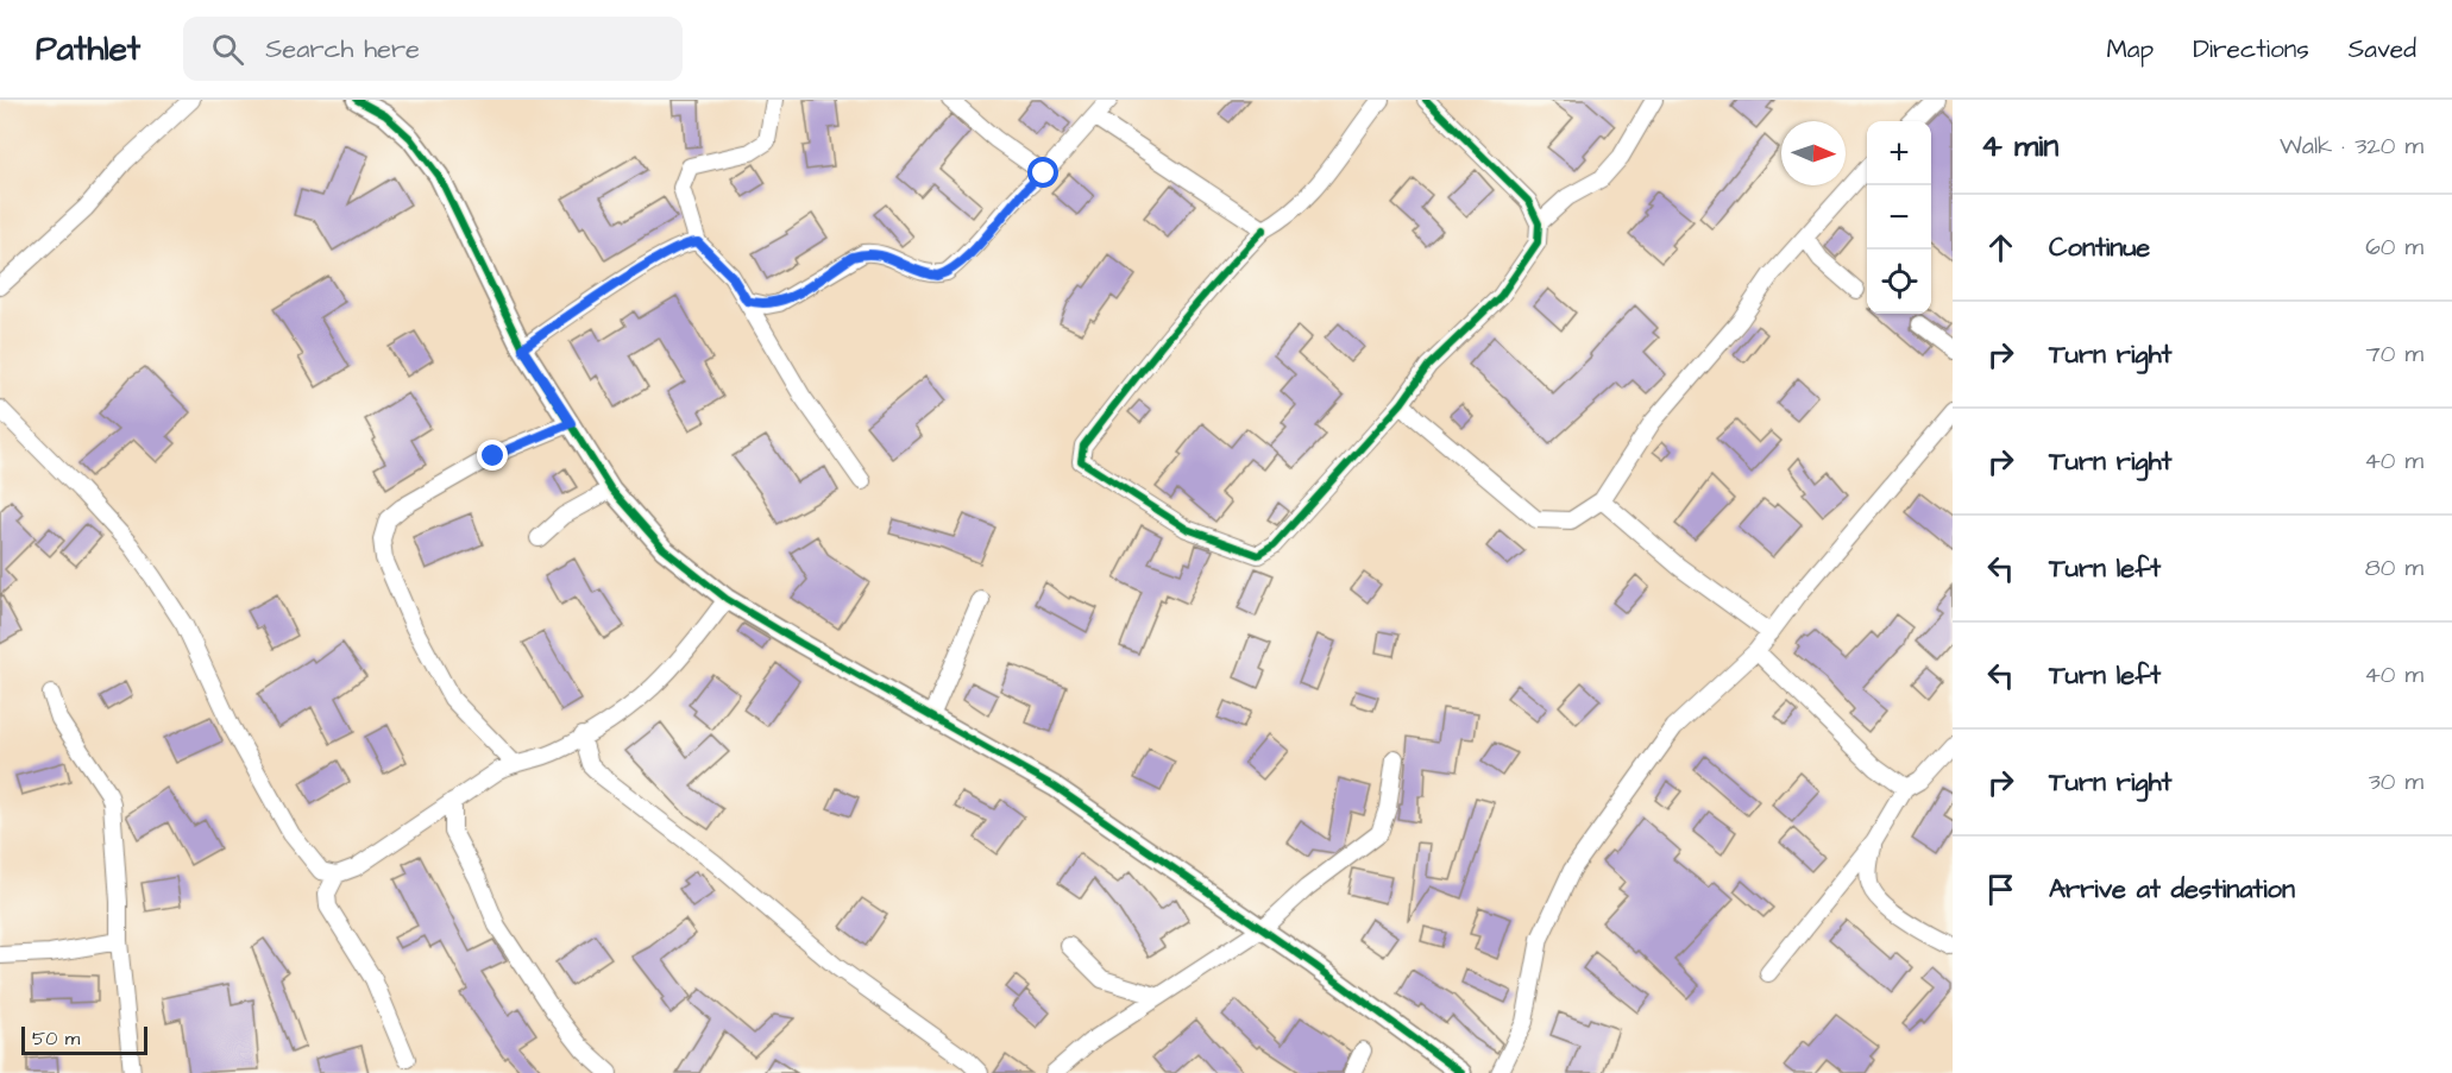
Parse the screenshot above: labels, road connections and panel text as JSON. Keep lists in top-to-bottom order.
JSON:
{
  "scale_bar": "50 m",
  "north": "right",
  "page": {
    "header": "Pathlet",
    "search": "Search here",
    "nav": ["Map", "Directions", "Saved"],
    "heading": ["4 min", "Walk · 320 m"],
    "map_buttons": ["+", "−"],
    "list": [
      ["Continue", "60 m"],
      ["Turn right", "70 m"],
      ["Turn right", "40 m"],
      ["Turn left", "80 m"],
      ["Turn left", "40 m"],
      ["Turn right", "30 m"],
      "Arrive at destination"
    ],
    "scale": "50 m"
  }
}
